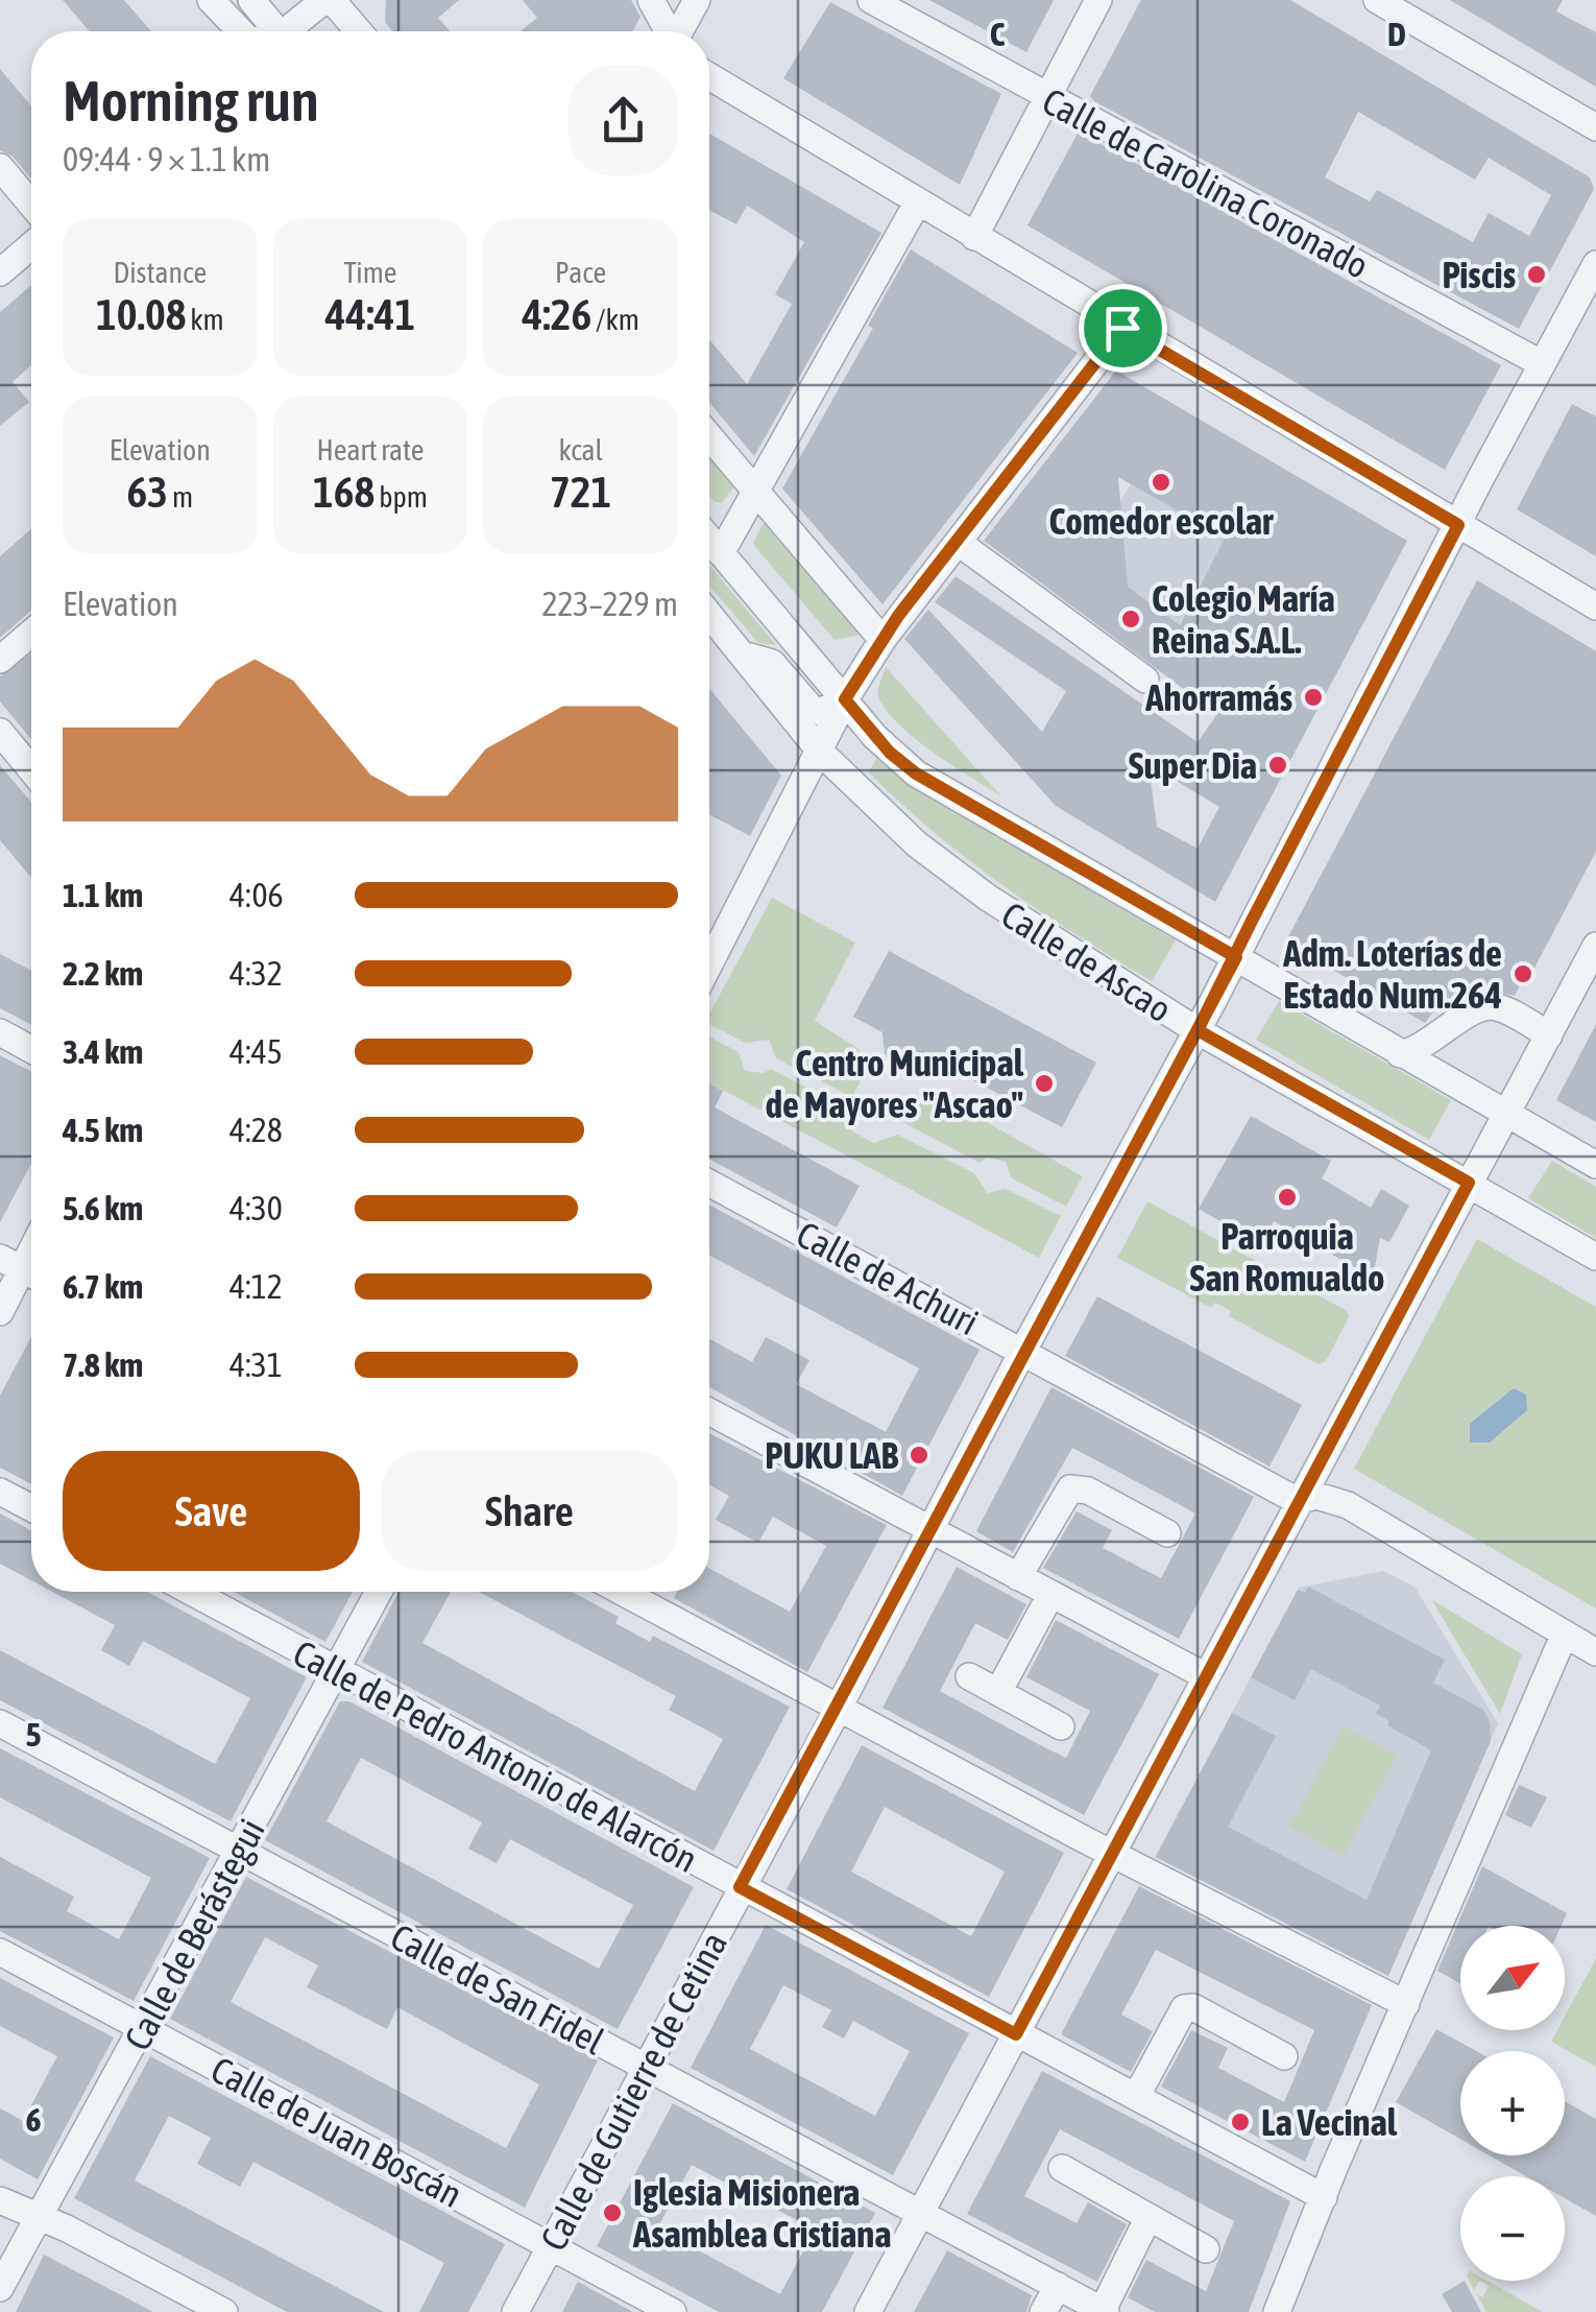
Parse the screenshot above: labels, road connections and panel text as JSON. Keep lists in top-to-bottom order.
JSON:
{
  "streets": {
    "street": [
      "Calle de Carolina Coronado",
      "Calle de Ascao",
      "Calle de Achuri",
      "Calle de Pedro Antonio de Alarcón",
      "Calle de Berástegui",
      "Calle de San Fidel",
      "Calle de Gutierre de Cetina",
      "Calle de Juan Boscán"
    ]
  },
  "crossings": [
    ["Calle de Carolina Coronado", "Calle de Gutierre de Cetina"],
    ["Calle de Ascao", "Calle de Gutierre de Cetina"],
    ["Calle de Achuri", "Calle de Gutierre de Cetina"],
    ["Calle de Pedro Antonio de Alarcón", "Calle de Berástegui"],
    ["Calle de Pedro Antonio de Alarcón", "Calle de Gutierre de Cetina"],
    ["Calle de Berástegui", "Calle de San Fidel"],
    ["Calle de Berástegui", "Calle de Juan Boscán"],
    ["Calle de San Fidel", "Calle de Gutierre de Cetina"],
    ["Calle de Gutierre de Cetina", "Calle de Juan Boscán"]
  ],
  "places": [
    "Piscis",
    "Comedor escolar",
    "Colegio María Reina S.A.L.",
    "Ahorramás",
    "Super Dia",
    "Adm. Loterías de Estado Num.264",
    "Centro Municipal de Mayores \"Ascao\"",
    "Parroquia San Romualdo",
    "PUKU LAB",
    "La Vecinal",
    "Iglesia Misionera Asamblea Cristiana"
  ],
  "north": "top right",
  "page": {
    "heading": ["Morning run", "09:44 · 9 × 1.1 km"],
    "stats": [
      ["Distance", "10.08 km"],
      ["Time", "44:41"],
      ["Pace", "4:26 /km"],
      ["Elevation", "63 m"],
      ["Heart rate", "168 bpm"],
      ["kcal", "721"]
    ],
    "chart": ["Elevation", "223–229 m"],
    "list": [
      {
        "name": "1.1 km",
        "note": "4:06"
      },
      {
        "name": "2.2 km",
        "note": "4:32"
      },
      {
        "name": "3.4 km",
        "note": "4:45"
      },
      {
        "name": "4.5 km",
        "note": "4:28"
      },
      {
        "name": "5.6 km",
        "note": "4:30"
      },
      {
        "name": "6.7 km",
        "note": "4:12"
      },
      {
        "name": "7.8 km",
        "note": "4:31"
      }
    ],
    "buttons": ["Save", "Share"],
    "map_buttons": ["+", "−"]
  },
  "grid": {
    "columns": ["C", "D"],
    "rows": ["5", "6"]
  }
}
